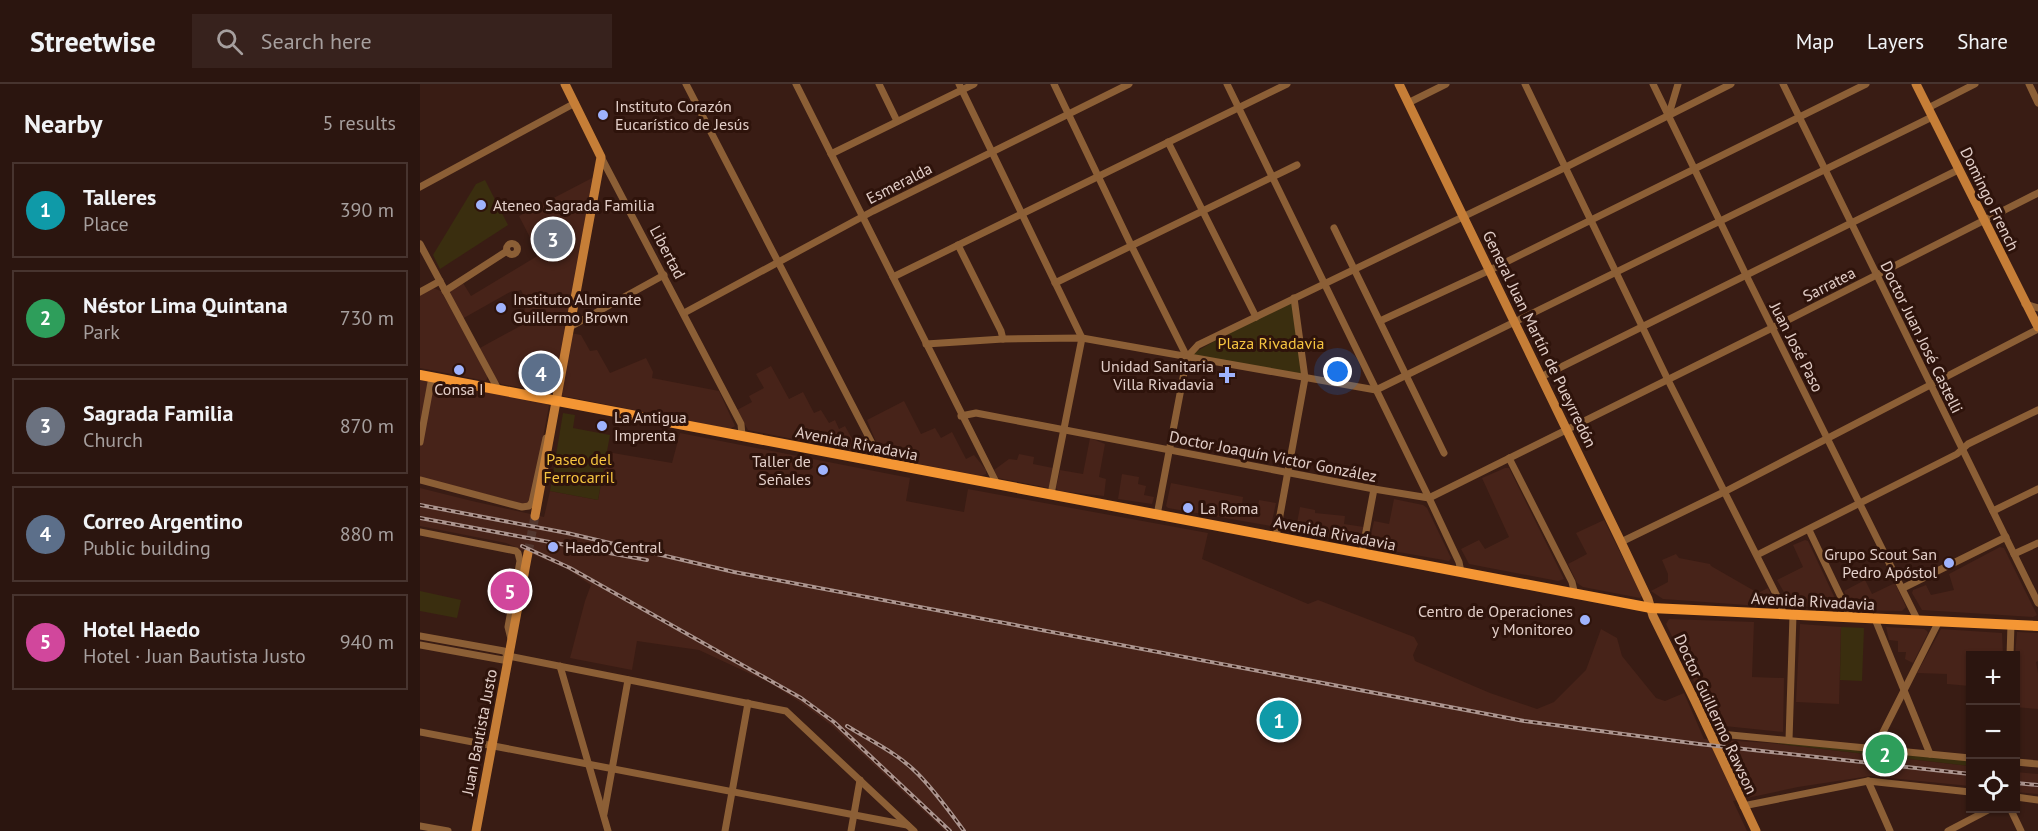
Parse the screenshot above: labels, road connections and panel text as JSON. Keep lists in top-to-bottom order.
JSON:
{
  "streets": {
    "main road": ["Avenida Rivadavia"],
    "street": [
      "Esmeralda",
      "Domingo French",
      "Libertad",
      "Sarratea",
      "Doctor Juan José Castelli",
      "General Juan Martín de Pueyrredón",
      "Juan José Paso",
      "Doctor Joaquín Victor González",
      "Doctor Guillermo Rawson",
      "Juan Bautista Justo"
    ]
  },
  "crossings": [
    ["Esmeralda", "Libertad"],
    ["Domingo French", "Sarratea"],
    ["Libertad", "Avenida Rivadavia"],
    ["Sarratea", "Doctor Juan José Castelli"],
    ["Sarratea", "General Juan Martín de Pueyrredón"],
    ["Sarratea", "Juan José Paso"],
    ["General Juan Martín de Pueyrredón", "Avenida Rivadavia"],
    ["General Juan Martín de Pueyrredón", "Doctor Guillermo Rawson"],
    ["Juan José Paso", "Avenida Rivadavia"],
    ["Avenida Rivadavia", "Doctor Guillermo Rawson"]
  ],
  "parks": ["Plaza Rivadavia", "Paseo del Ferrocarril"],
  "places": {
    "other": [
      "Instituto Corazón Eucarístico de Jesús",
      "Ateneo Sagrada Familia",
      "Instituto Almirante Guillermo Brown",
      "Consa I",
      "La Antigua Imprenta",
      "Taller de Señales",
      "La Roma",
      "Haedo Central",
      "Grupo Scout San Pedro Apóstol",
      "Centro de Operaciones y Monitoreo"
    ],
    "health": ["Unidad Sanitaria Villa Rivadavia"]
  },
  "page": {
    "header": "Streetwise",
    "search": "Search here",
    "nav": ["Map", "Layers", "Share"],
    "heading": ["Nearby", "5 results"],
    "list": [
      {
        "mark": "1",
        "name": "Talleres",
        "note": "Place",
        "value": "390 m"
      },
      {
        "mark": "2",
        "name": "Néstor Lima Quintana",
        "note": "Park",
        "value": "730 m"
      },
      {
        "mark": "3",
        "name": "Sagrada Familia",
        "note": "Church",
        "value": "870 m"
      },
      {
        "mark": "4",
        "name": "Correo Argentino",
        "note": "Public building",
        "value": "880 m"
      },
      {
        "mark": "5",
        "name": "Hotel Haedo",
        "note": "Hotel · Juan Bautista Justo",
        "value": "940 m"
      }
    ],
    "pins": [
      "3",
      "4",
      "5",
      "1",
      "2"
    ],
    "map_buttons": ["+", "−"]
  }
}
